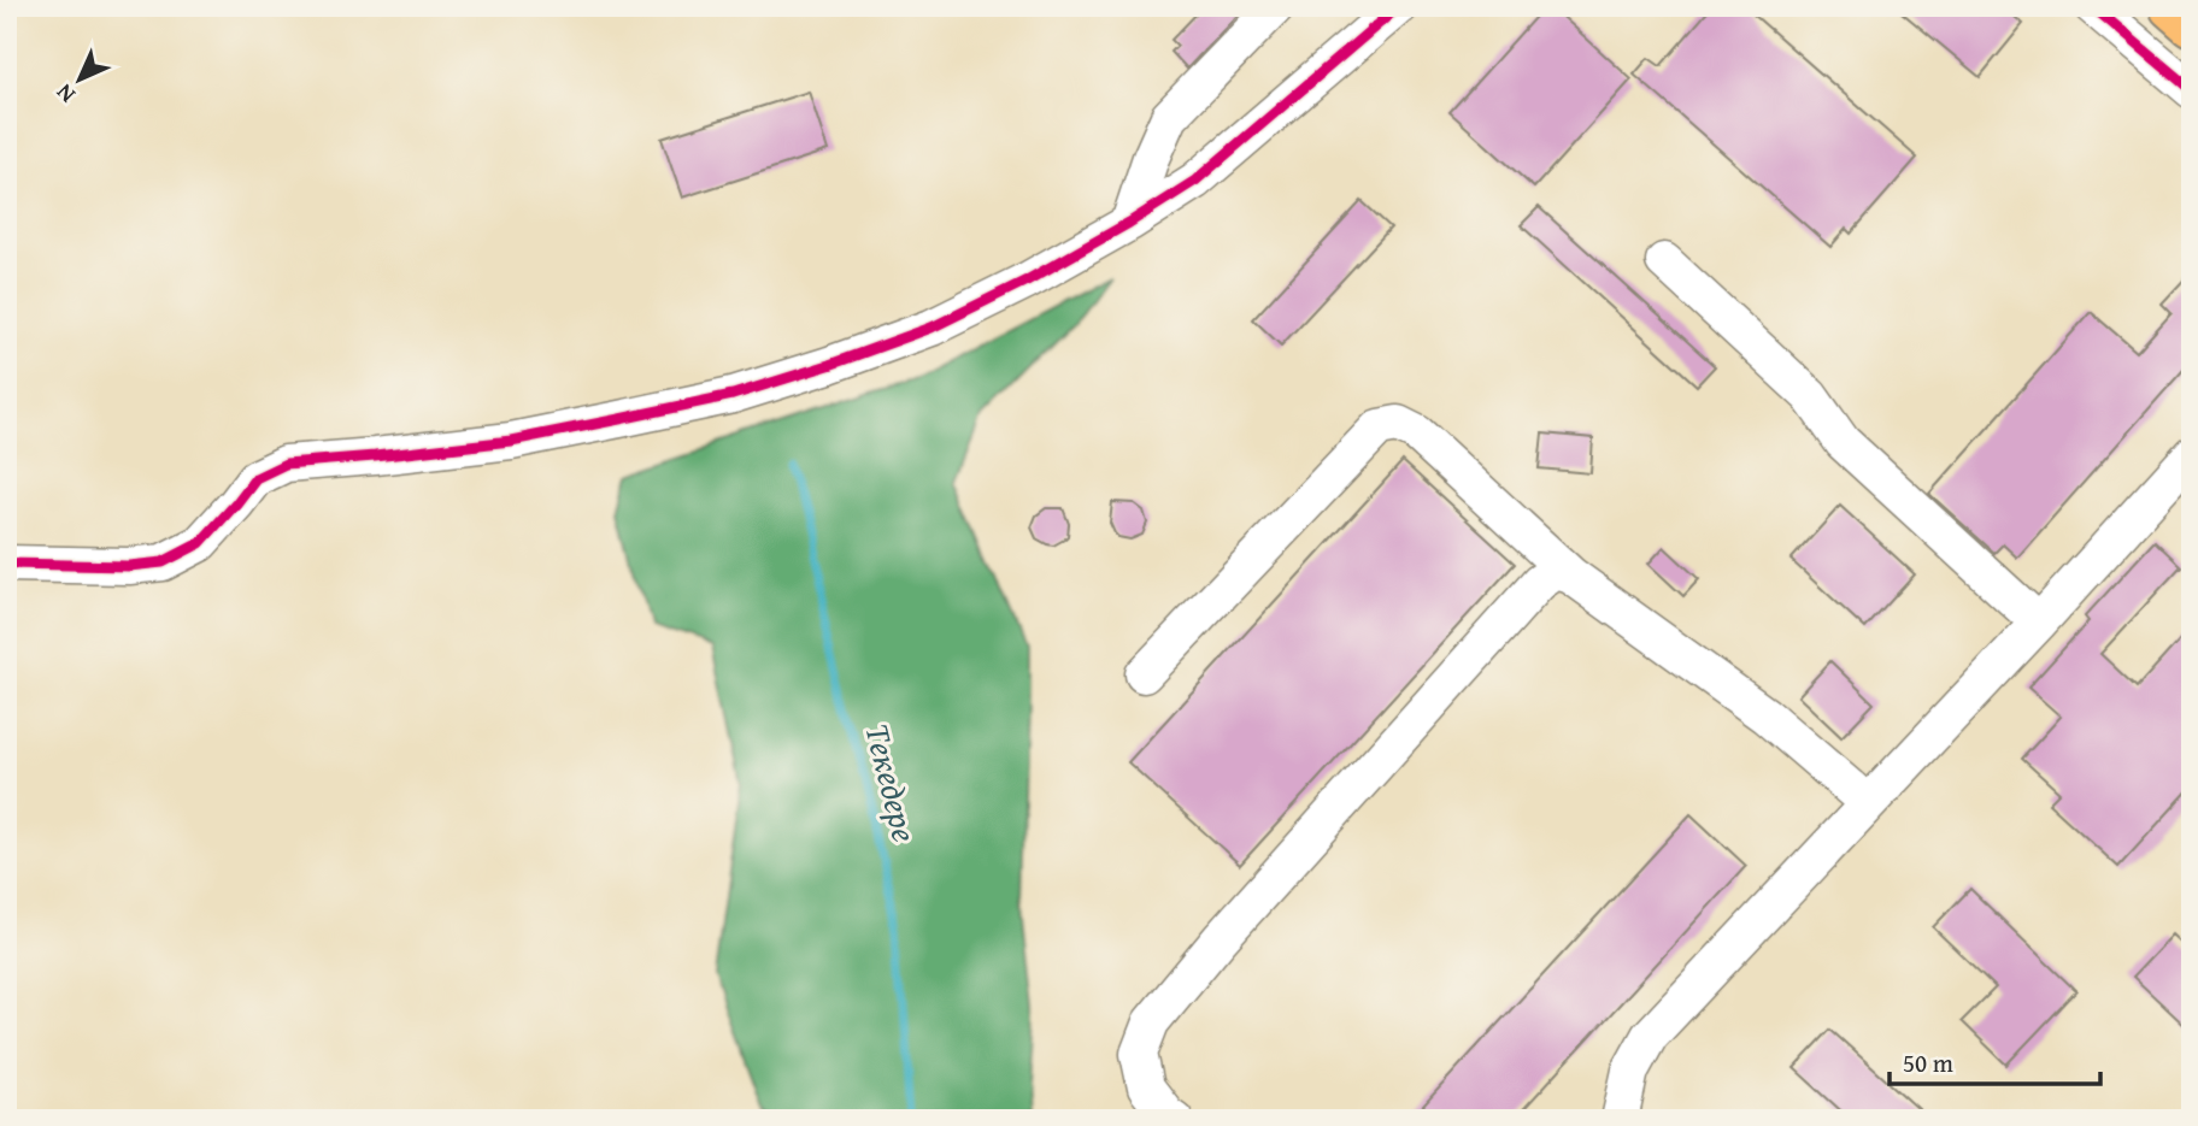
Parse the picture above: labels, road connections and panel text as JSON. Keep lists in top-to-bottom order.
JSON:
{
  "water": ["Текедере"],
  "scale_bar": "50 m",
  "north": "bottom left"
}
